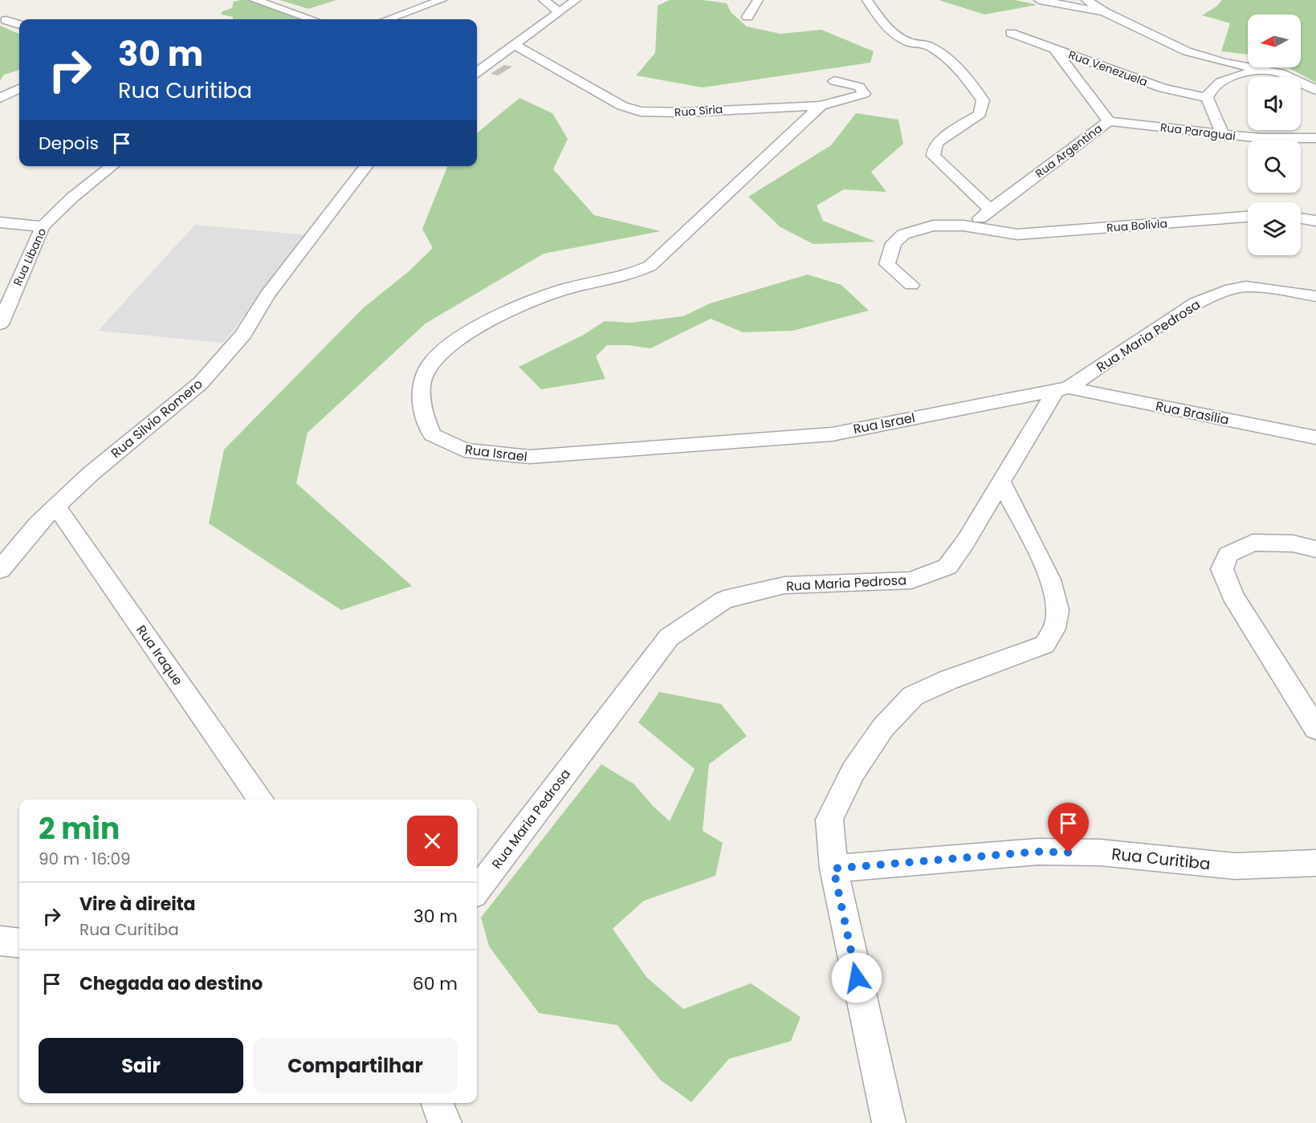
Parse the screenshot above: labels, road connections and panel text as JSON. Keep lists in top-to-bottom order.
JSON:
{
  "streets": {
    "street": [
      "Rua Venezuela",
      "Rua Síria",
      "Rua Paraguai",
      "Rua Argentina",
      "Rua Bolívia",
      "Rua Libano",
      "Rua Maria Pedrosa",
      "Rua Brasília",
      "Rua Silvio Romero",
      "Rua Israel",
      "Rua Iraque",
      "Rua Curitiba"
    ]
  },
  "crossings": [
    ["Rua Venezuela", "Rua Argentina"],
    ["Rua Síria", "Rua Israel"],
    ["Rua Paraguai", "Rua Argentina"],
    ["Rua Maria Pedrosa", "Rua Brasília"],
    ["Rua Maria Pedrosa", "Rua Israel"],
    ["Rua Brasília", "Rua Israel"],
    ["Rua Silvio Romero", "Rua Iraque"]
  ],
  "north": "left",
  "page": {
    "turn": ["30 m", "Rua Curitiba"],
    "then": "Depois",
    "heading": ["2 min", "90 m · 16:09"],
    "list": [
      {
        "name": "Vire à direita",
        "note": "Rua Curitiba",
        "value": "30 m"
      },
      {
        "name": "Chegada ao destino",
        "value": "60 m"
      }
    ],
    "buttons": ["Sair", "Compartilhar"]
  }
}
